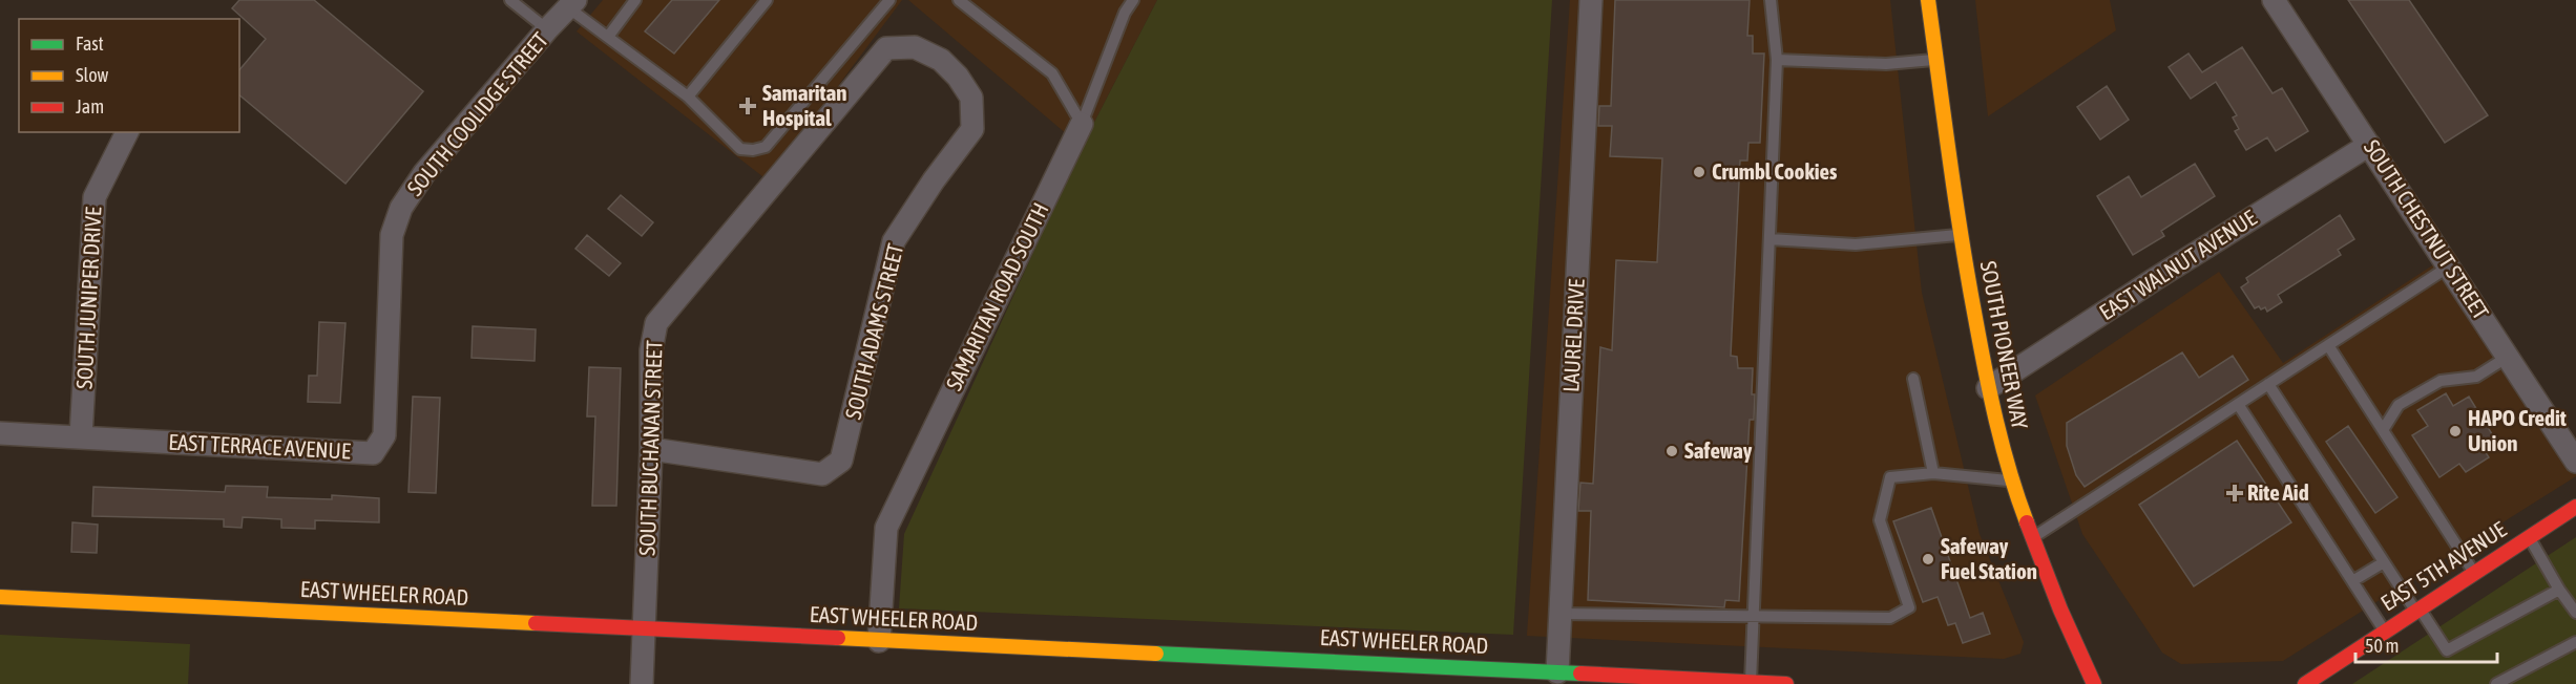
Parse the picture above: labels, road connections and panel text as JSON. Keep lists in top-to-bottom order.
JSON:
{
  "streets": {
    "main road": ["SOUTH PIONEER WAY", "EAST 5TH AVENUE", "EAST WHEELER ROAD"],
    "street": [
      "SOUTH COOLIDGE STREET",
      "SOUTH CHESTNUT STREET",
      "EAST WALNUT AVENUE",
      "SAMARITAN ROAD SOUTH",
      "SOUTH JUNIPER DRIVE",
      "SOUTH ADAMS STREET",
      "LAUREL DRIVE",
      "EAST TERRACE AVENUE",
      "SOUTH BUCHANAN STREET"
    ]
  },
  "crossings": [
    ["SOUTH COOLIDGE STREET", "EAST TERRACE AVENUE"],
    ["SOUTH CHESTNUT STREET", "EAST WALNUT AVENUE"],
    ["EAST WALNUT AVENUE", "SOUTH PIONEER WAY"],
    ["SAMARITAN ROAD SOUTH", "EAST WHEELER ROAD"],
    ["SOUTH JUNIPER DRIVE", "EAST TERRACE AVENUE"],
    ["SOUTH ADAMS STREET", "SOUTH BUCHANAN STREET"],
    ["LAUREL DRIVE", "EAST WHEELER ROAD"],
    ["SOUTH BUCHANAN STREET", "EAST WHEELER ROAD"]
  ],
  "places": {
    "health": ["Samaritan Hospital", "Rite Aid"],
    "other": [
      "Crumbl Cookies",
      "HAPO Credit Union",
      "Safeway",
      "Safeway Fuel Station"
    ]
  },
  "legend": ["Fast", "Slow", "Jam"],
  "scale_bar": "50 m"
}
